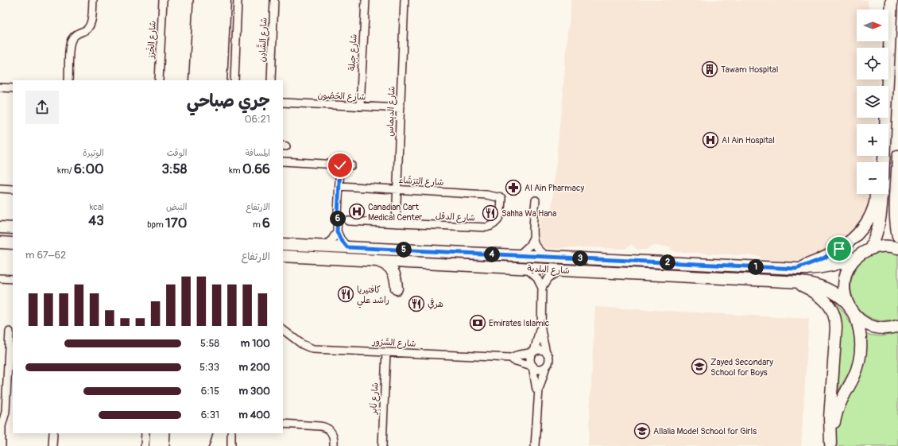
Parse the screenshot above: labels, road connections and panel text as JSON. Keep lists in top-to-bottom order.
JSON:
{
  "streets": {
    "main road": ["شارع البلدية"],
    "street": [
      "شارع الخَرَز",
      "شارع الشَّادِن",
      "شارع جبلة",
      "شارع الحُصُون",
      "شارع الديماس",
      "شارع البَرْشَاء",
      "شارع الدقل",
      "شارع السُّرُور",
      "شارع نَابِر"
    ]
  },
  "crossings": [
    ["شارع جبلة", "شارع الحُصُون"],
    ["شارع الحُصُون", "شارع الديماس"],
    ["شارع الديماس", "شارع البَرْشَاء"],
    ["شارع الديماس", "شارع الدقل"],
    ["شارع البَرْشَاء", "شارع الدقل"],
    ["شارع السُّرُور", "شارع نَابِر"]
  ],
  "places": {
    "building": ["Tawam Hospital"],
    "hospital": ["Al Ain Hospital", "Canadian Cart Medical Center"],
    "pharmacy": ["Al Ain Pharmacy"],
    "restaurant": ["Sahha Wa Hana", "كافتيريا راشد علي", "هرفي"],
    "bank": ["Emirates Islamic"],
    "school or university": ["Zayed Secondary School for Boys", "Allalia Model School for Girls"]
  },
  "north": "right",
  "page": {
    "map_buttons": ["+", "−"],
    "heading": ["جري صباحي", "06:21"],
    "stats": [
      ["المسافة", "0.66 km"],
      ["الوقت", "3:58"],
      ["الوتيرة", "6:00 /km"],
      ["الارتفاع", "6 m"],
      ["النبض", "170 bpm"],
      ["kcal", "43"]
    ],
    "pins": [
      "6",
      "5",
      "4",
      "3",
      "2",
      "1"
    ],
    "chart": ["الارتفاع", "62–67 m"],
    "list": [
      {
        "name": "100 m",
        "note": "5:58"
      },
      {
        "name": "200 m",
        "note": "5:33"
      },
      {
        "name": "300 m",
        "note": "6:15"
      },
      {
        "name": "400 m",
        "note": "6:31"
      }
    ]
  }
}
